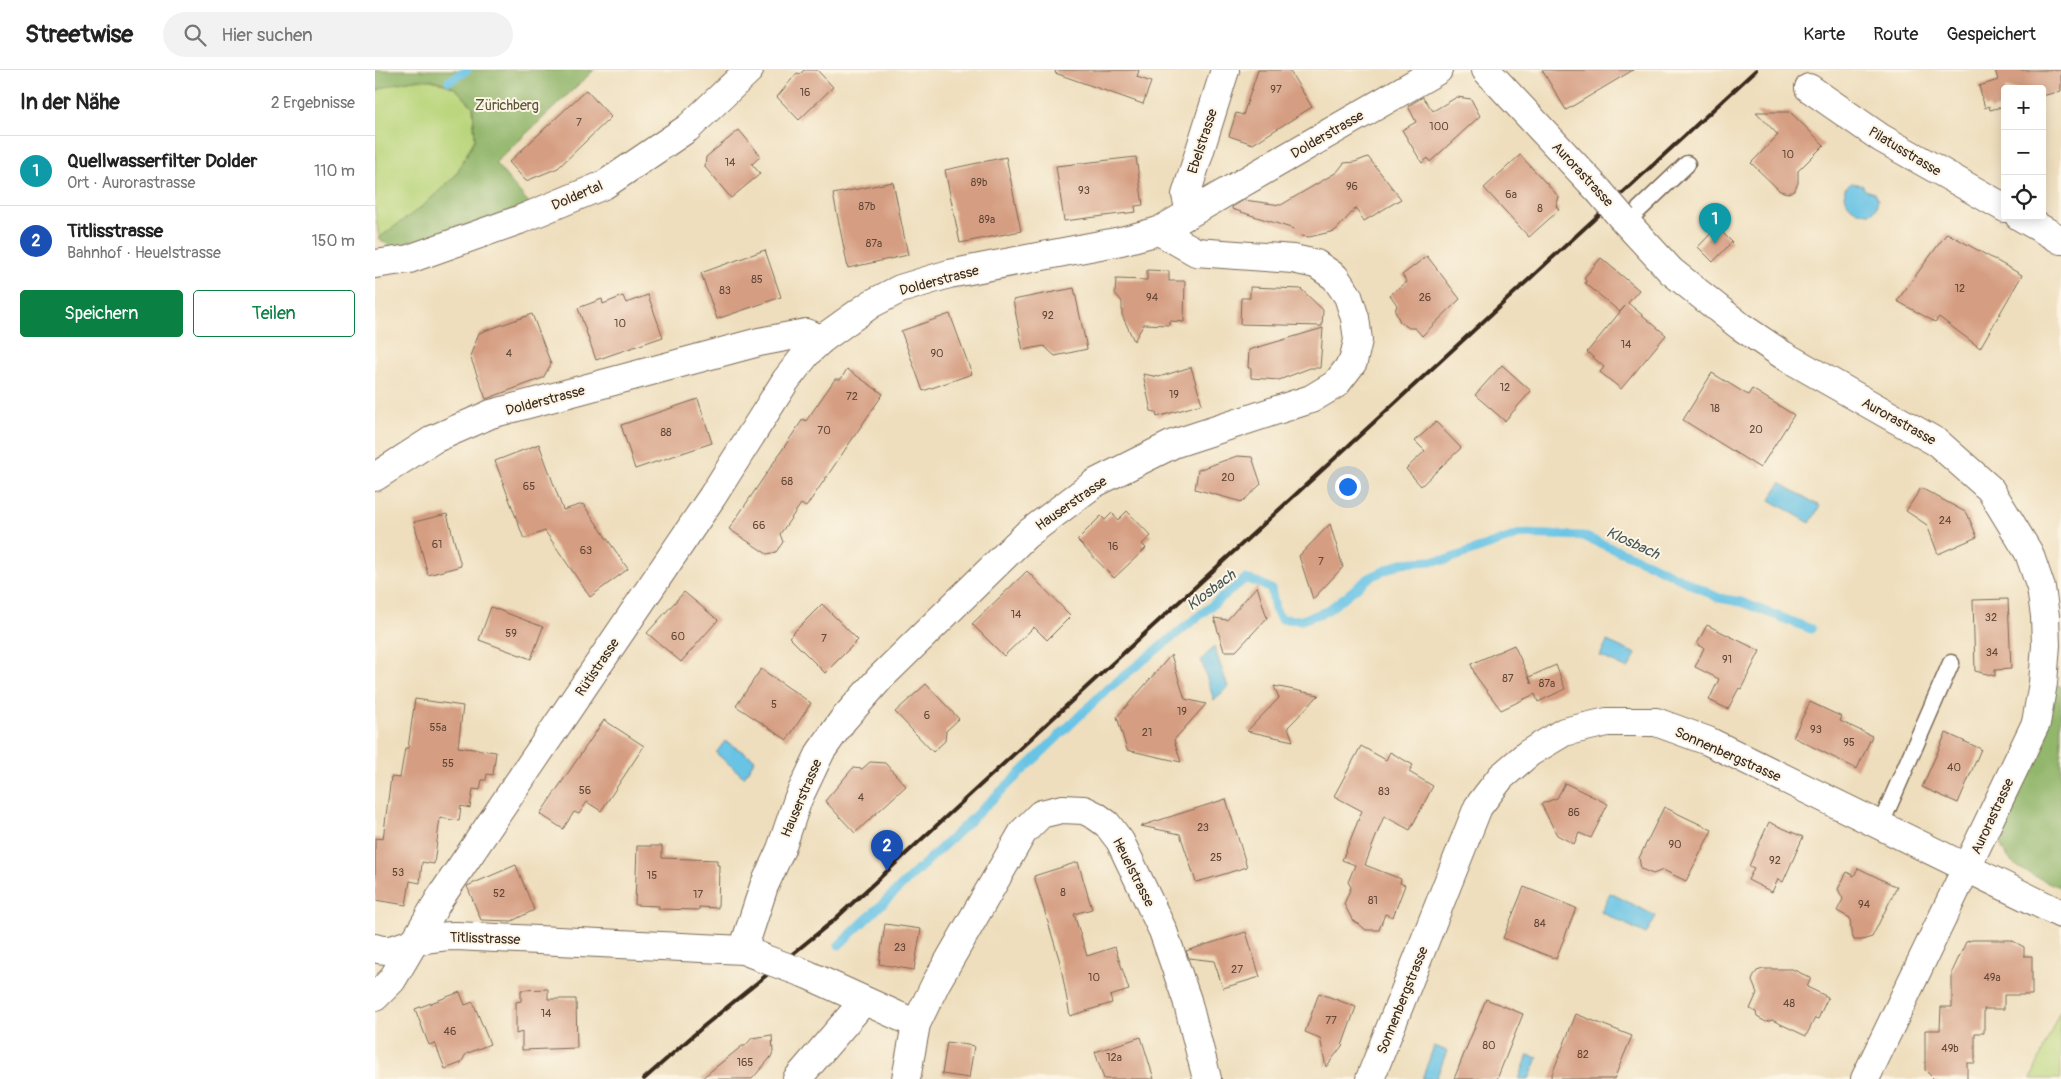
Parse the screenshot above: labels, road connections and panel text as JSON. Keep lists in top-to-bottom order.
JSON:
{
  "streets": {
    "street": [
      "Dolderstrasse",
      "Ebelstrasse",
      "Pilatusstrasse",
      "Aurorastrasse",
      "Doldertal",
      "Hauserstrasse",
      "Rütistrasse",
      "Sonnenbergstrasse",
      "Heuelstrasse",
      "Titlisstrasse"
    ]
  },
  "crossings": [
    ["Dolderstrasse", "Ebelstrasse"],
    ["Dolderstrasse", "Hauserstrasse"],
    ["Dolderstrasse", "Rütistrasse"],
    ["Aurorastrasse", "Sonnenbergstrasse"],
    ["Hauserstrasse", "Titlisstrasse"],
    ["Rütistrasse", "Titlisstrasse"],
    ["Heuelstrasse", "Titlisstrasse"]
  ],
  "water": ["Klosbach"],
  "parks": ["Zürichberg"],
  "house_numbers": [
    "97",
    "16",
    "7",
    "100",
    "10",
    "14",
    "89b",
    "96",
    "93",
    "6a",
    "87b",
    "8",
    "89a",
    "87a",
    "85",
    "12",
    "83",
    "94",
    "26",
    "92",
    "10",
    "14",
    "4",
    "90",
    "12",
    "19",
    "72",
    "18",
    "20",
    "70",
    "88",
    "20",
    "68",
    "65",
    "24",
    "66",
    "61",
    "16",
    "63",
    "7",
    "14",
    "32",
    "59",
    "60",
    "7",
    "34",
    "91",
    "87",
    "87a",
    "5",
    "19",
    "6",
    "55a",
    "93",
    "21",
    "95",
    "55",
    "40",
    "56",
    "83",
    "4",
    "86",
    "23",
    "90",
    "25",
    "92",
    "53",
    "15",
    "8",
    "52",
    "17",
    "81",
    "94",
    "84",
    "23",
    "27",
    "10",
    "49a",
    "48",
    "14",
    "77",
    "46",
    "80",
    "49b",
    "82",
    "12a",
    "165"
  ],
  "page": {
    "header": "Streetwise",
    "search": "Hier suchen",
    "nav": ["Karte", "Route", "Gespeichert"],
    "heading": ["In der Nähe", "2 Ergebnisse"],
    "map_buttons": ["+", "−"],
    "list": [
      {
        "mark": "1",
        "name": "Quellwasserfilter Dolder",
        "note": "Ort · Aurorastrasse",
        "value": "110 m"
      },
      {
        "mark": "2",
        "name": "Titlisstrasse",
        "note": "Bahnhof · Heuelstrasse",
        "value": "150 m"
      }
    ],
    "pins": ["1", "2"],
    "buttons": ["Speichern", "Teilen"]
  }
}
